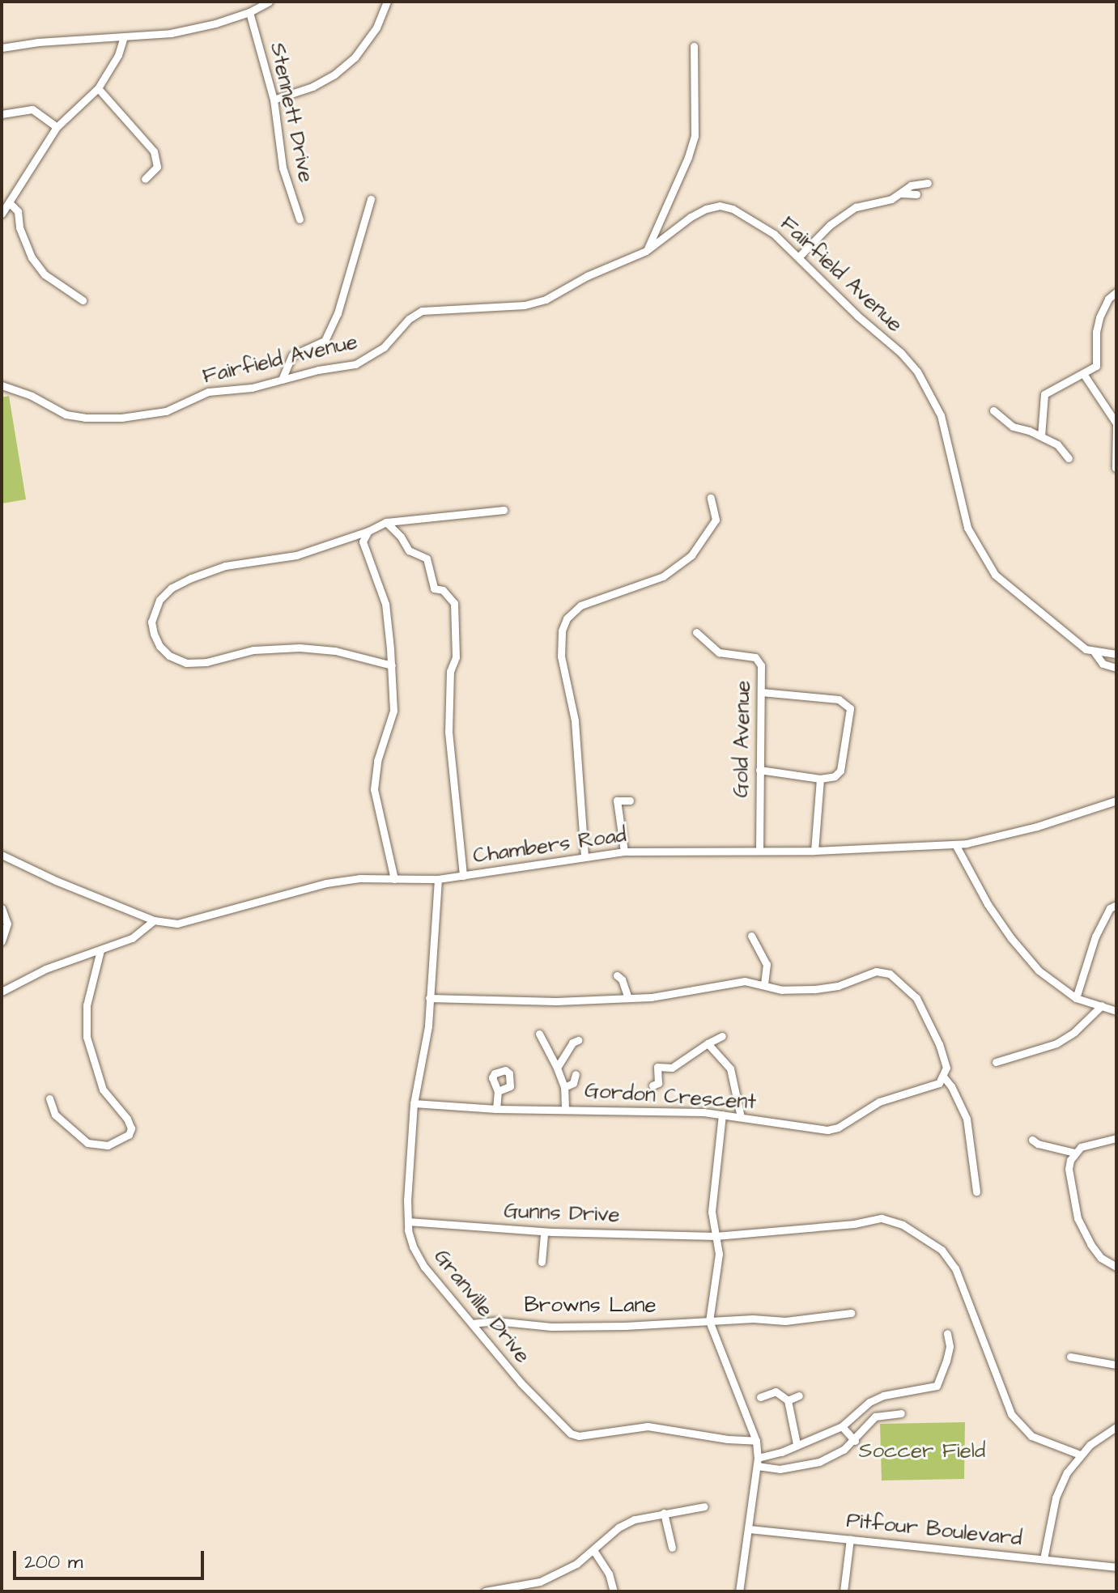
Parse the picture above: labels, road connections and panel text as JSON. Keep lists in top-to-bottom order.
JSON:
{
  "streets": {
    "street": [
      "Stennett Drive",
      "Fairfield Avenue",
      "Gold Avenue",
      "Chambers Road",
      "Gordon Crescent",
      "Gunns Drive",
      "Browns Lane",
      "Granville Drive",
      "Pitfour Boulevard"
    ]
  },
  "crossings": [
    ["Gold Avenue", "Chambers Road"],
    ["Chambers Road", "Granville Drive"],
    ["Gordon Crescent", "Granville Drive"],
    ["Gunns Drive", "Granville Drive"],
    ["Browns Lane", "Granville Drive"]
  ],
  "parks": ["Soccer Field"],
  "scale_bar": "200 m"
}
